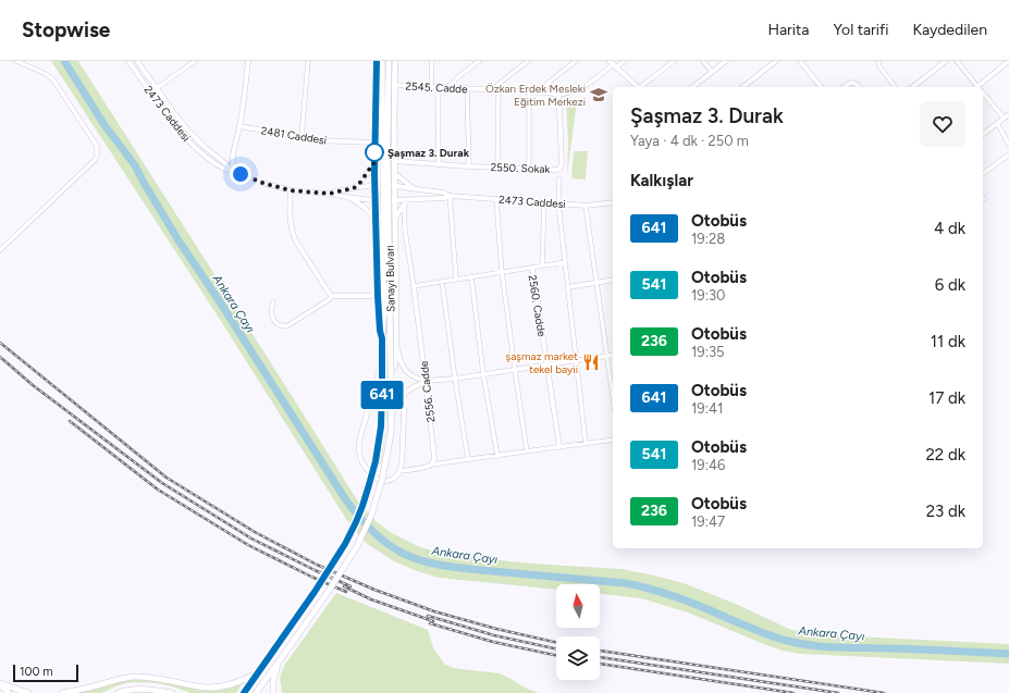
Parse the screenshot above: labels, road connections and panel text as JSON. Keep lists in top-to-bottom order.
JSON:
{
  "streets": {
    "main road": ["Sanayi Bulvarı"],
    "street": [
      "2545. Cadde",
      "2473 Caddesi",
      "2481 Caddesi",
      "2550. Sokak",
      "2560. Cadde",
      "2556. Cadde"
    ]
  },
  "crossings": [
    ["2545. Cadde", "2550. Sokak"]
  ],
  "water": ["Ankara Çayı"],
  "places": {
    "school or university": ["Özkan Erdek Mesleki Eğitim Merkezi"],
    "other": ["Şaşmaz 3. Durak"],
    "restaurant": ["şaşmaz market tekel bayii"]
  },
  "lines": ["bus line 641"],
  "scale_bar": "100 m",
  "north": "top",
  "page": {
    "header": "Stopwise",
    "nav": ["Harita", "Yol tarifi", "Kaydedilen"],
    "on_map": "641",
    "heading": [
      ["Şaşmaz 3. Durak", "Yaya · 4 dk · 250 m"],
      "Kalkışlar"
    ],
    "list": [
      {
        "mark": "641",
        "name": "Otobüs",
        "note": "19:28",
        "value": "4 dk"
      },
      {
        "mark": "541",
        "name": "Otobüs",
        "note": "19:30",
        "value": "6 dk"
      },
      {
        "mark": "236",
        "name": "Otobüs",
        "note": "19:35",
        "value": "11 dk"
      },
      {
        "mark": "641",
        "name": "Otobüs",
        "note": "19:41",
        "value": "17 dk"
      },
      {
        "mark": "541",
        "name": "Otobüs",
        "note": "19:46",
        "value": "22 dk"
      },
      {
        "mark": "236",
        "name": "Otobüs",
        "note": "19:47",
        "value": "23 dk"
      }
    ],
    "scale": "100 m"
  }
}
